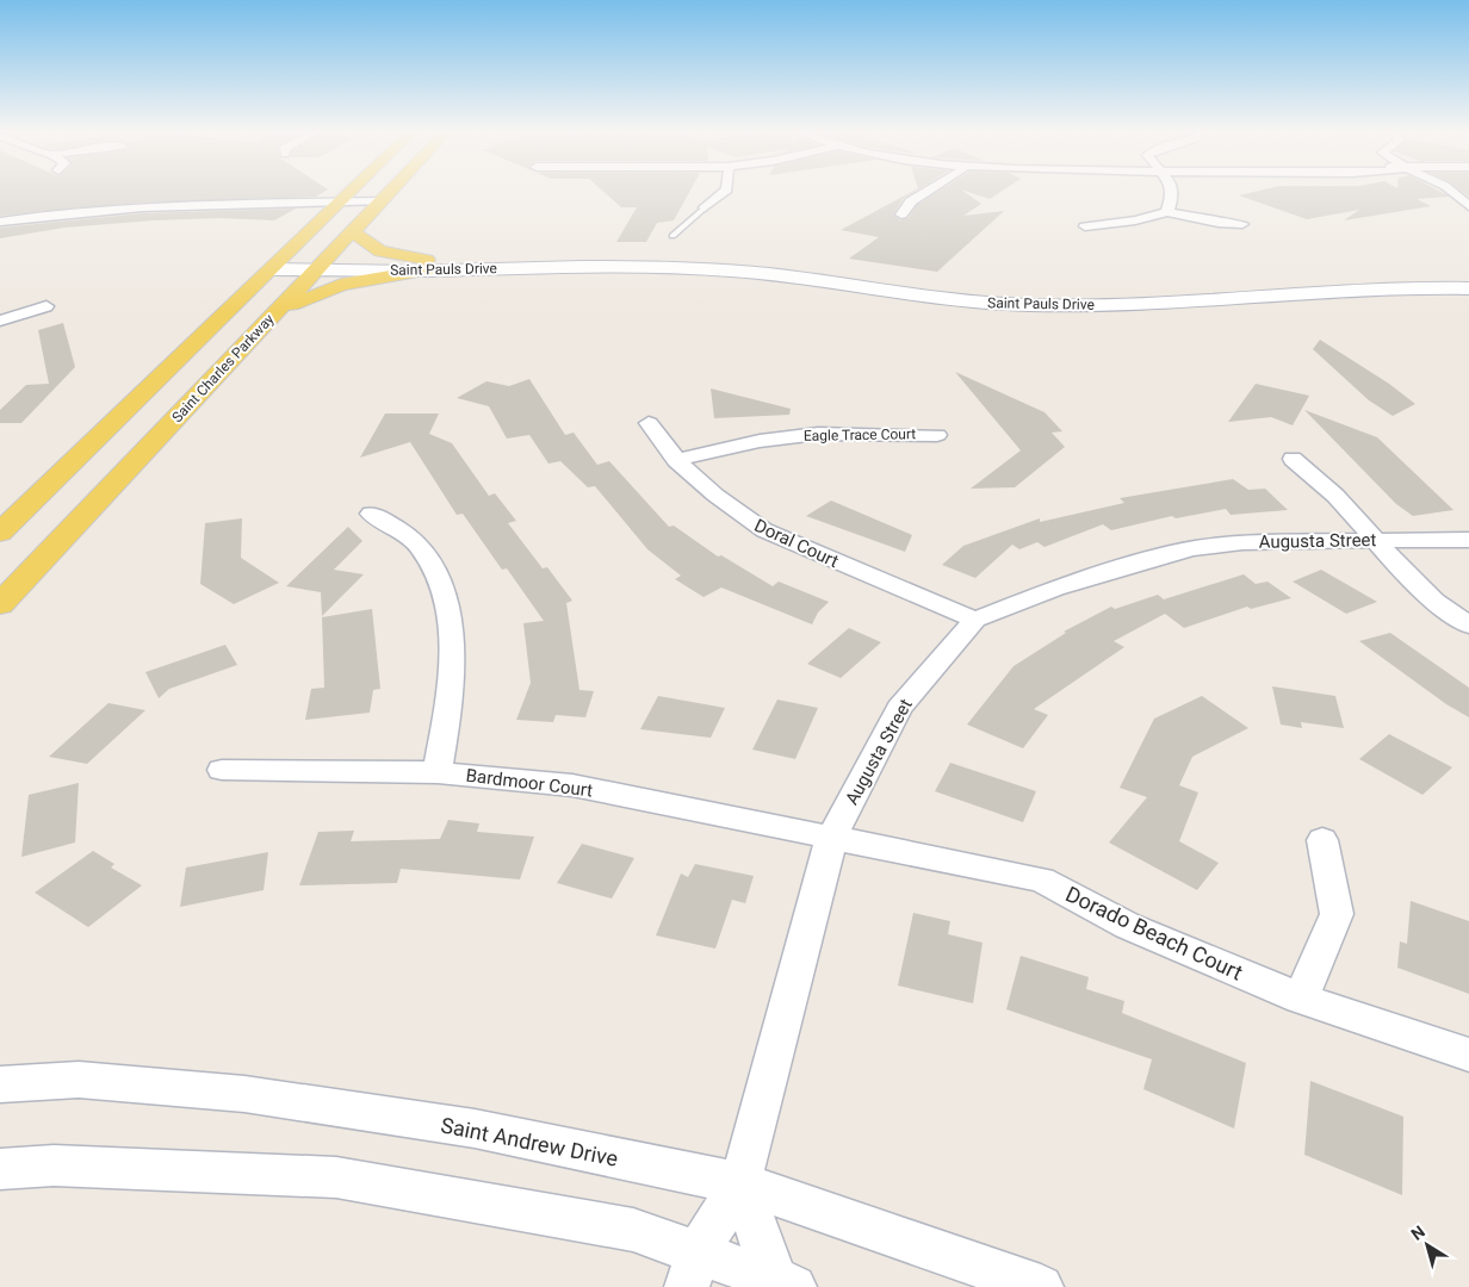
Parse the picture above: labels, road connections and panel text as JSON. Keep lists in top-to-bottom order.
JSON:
{
  "streets": {
    "main road": ["Saint Charles Parkway"],
    "street": [
      "Saint Pauls Drive",
      "Eagle Trace Court",
      "Augusta Street",
      "Doral Court",
      "Bardmoor Court",
      "Dorado Beach Court",
      "Saint Andrew Drive"
    ]
  },
  "crossings": [
    ["Saint Pauls Drive", "Saint Charles Parkway"],
    ["Eagle Trace Court", "Doral Court"],
    ["Augusta Street", "Doral Court"],
    ["Augusta Street", "Bardmoor Court"],
    ["Augusta Street", "Dorado Beach Court"],
    ["Augusta Street", "Saint Andrew Drive"],
    ["Bardmoor Court", "Dorado Beach Court"]
  ],
  "north": "top left"
}
